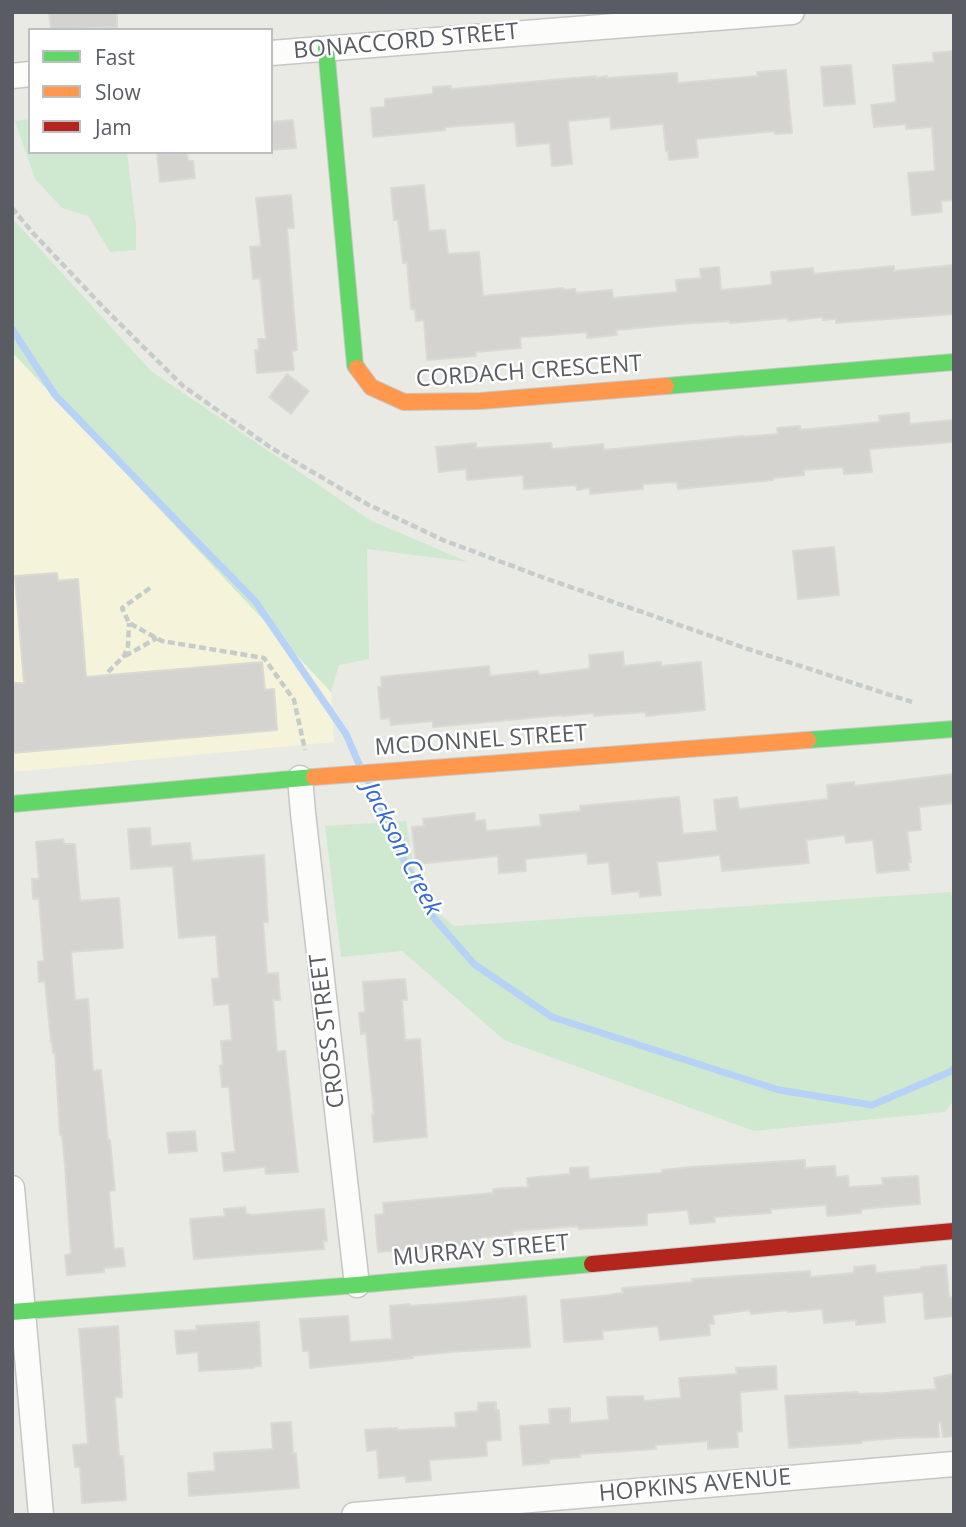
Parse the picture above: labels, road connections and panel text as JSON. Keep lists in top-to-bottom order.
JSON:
{
  "streets": {
    "street": [
      "BONACCORD STREET",
      "CORDACH CRESCENT",
      "MCDONNEL STREET",
      "CROSS STREET",
      "MURRAY STREET",
      "HOPKINS AVENUE"
    ]
  },
  "crossings": [
    ["BONACCORD STREET", "CORDACH CRESCENT"],
    ["MCDONNEL STREET", "CROSS STREET"],
    ["CROSS STREET", "MURRAY STREET"]
  ],
  "water": ["Jackson Creek"],
  "legend": ["Fast", "Slow", "Jam"]
}
